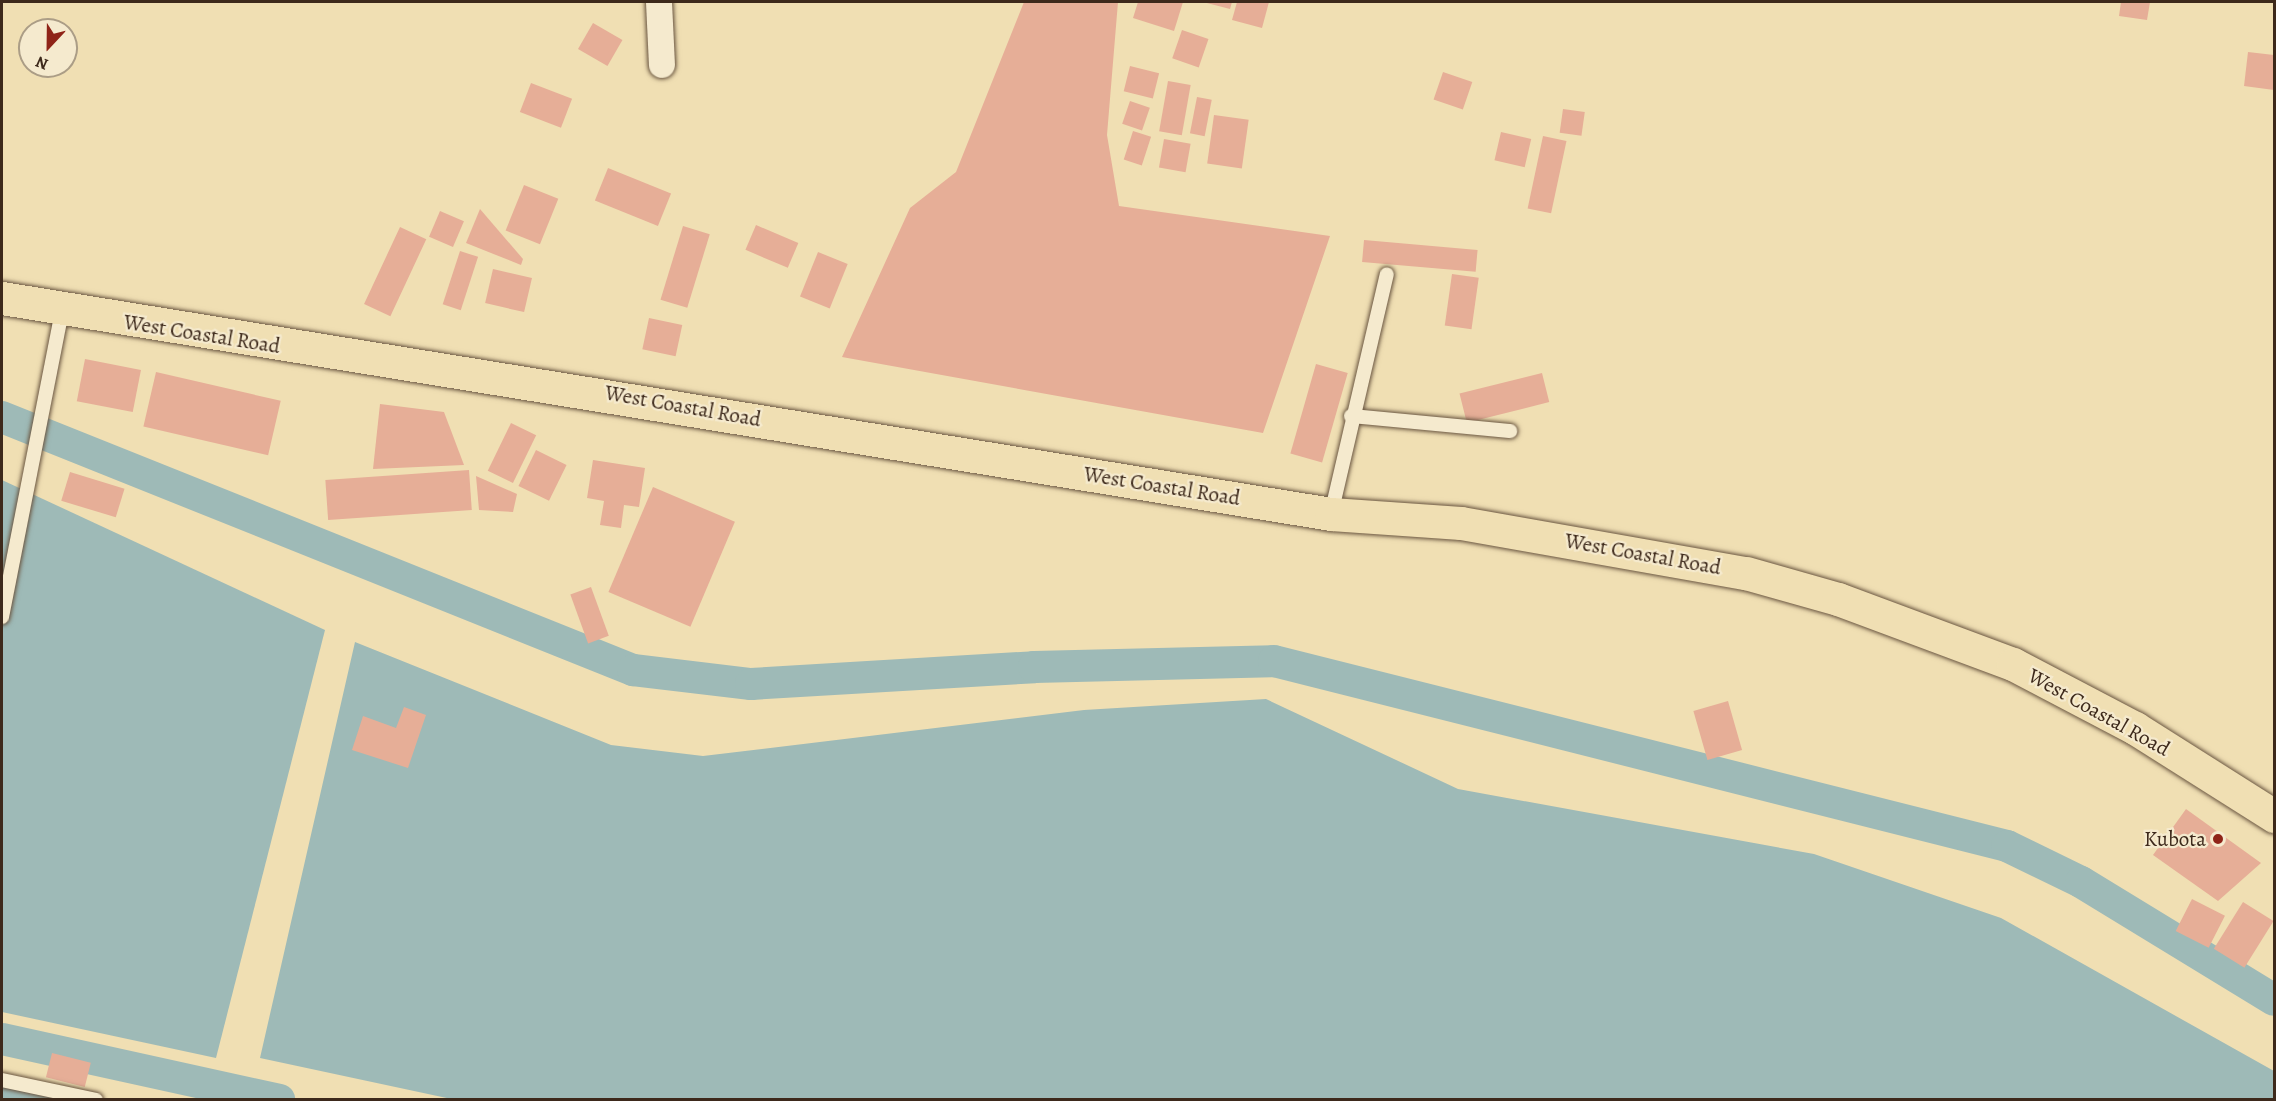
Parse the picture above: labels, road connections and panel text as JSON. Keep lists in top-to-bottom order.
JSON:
{
  "streets": {
    "main road": ["West Coastal Road"]
  },
  "places": ["Kubota"],
  "north": "bottom"
}
